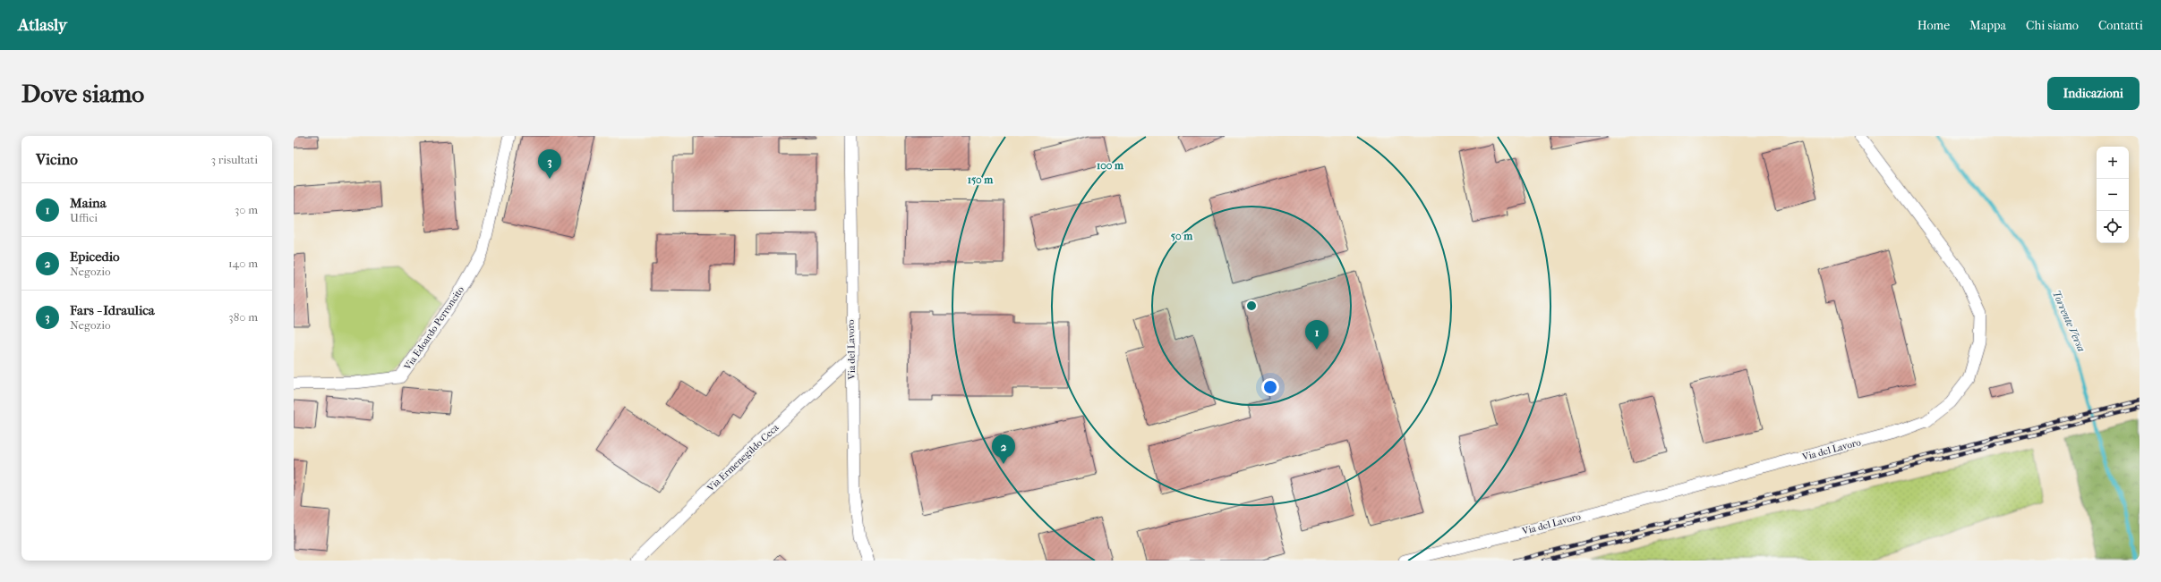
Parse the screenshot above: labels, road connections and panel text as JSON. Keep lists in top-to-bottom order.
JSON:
{
  "streets": {
    "street": ["Via Edoardo Perroncito", "Via del Lavoro", "Via Ermenegildo Ceca"]
  },
  "crossings": [
    ["Via del Lavoro", "Via Ermenegildo Ceca"]
  ],
  "water": ["Torrente Versa"],
  "page": {
    "header": "Atlasly",
    "nav": [
      "Home",
      "Mappa",
      "Chi siamo",
      "Contatti"
    ],
    "buttons": "Indicazioni",
    "title": "Dove siamo",
    "heading": ["Vicino", "3 risultati"],
    "map_buttons": ["+", "−"],
    "pins": ["3", "1", "2"],
    "list": [
      {
        "mark": "1",
        "name": "Maina",
        "note": "Uffici",
        "value": "30 m"
      },
      {
        "mark": "2",
        "name": "Epicedio",
        "note": "Negozio",
        "value": "140 m"
      },
      {
        "mark": "3",
        "name": "Fars - Idraulica",
        "note": "Negozio",
        "value": "380 m"
      }
    ]
  },
  "rings": ["100 m", "150 m", "50 m"]
}
